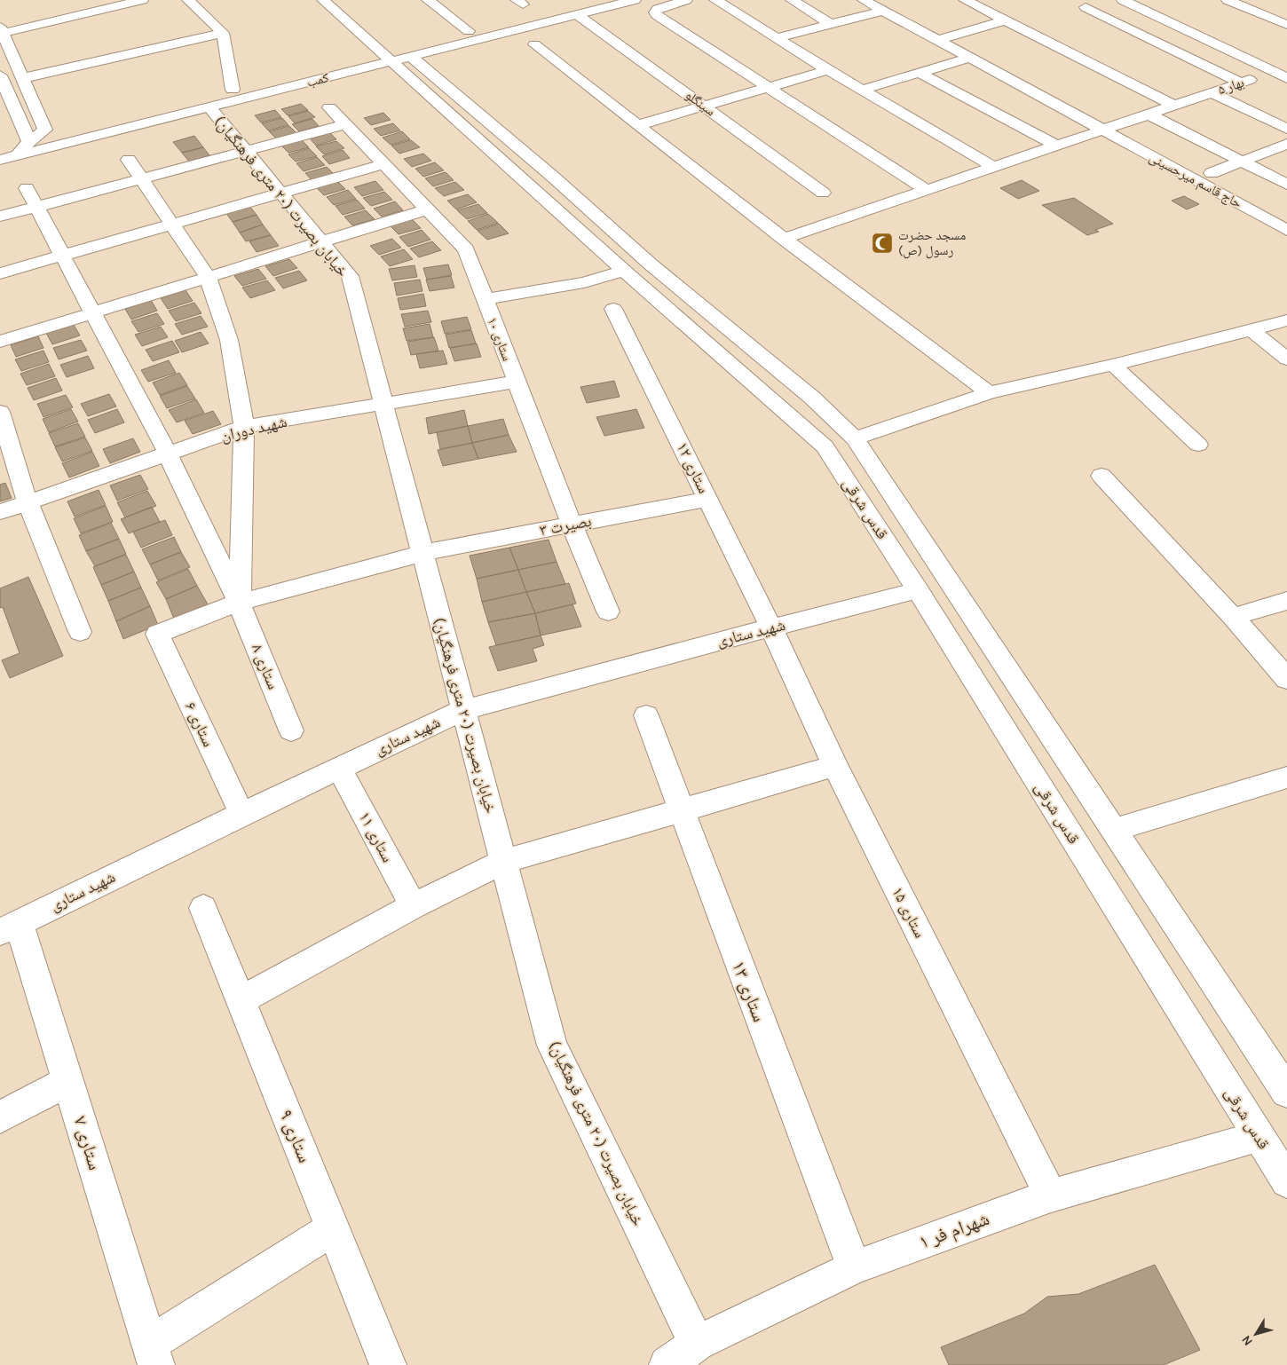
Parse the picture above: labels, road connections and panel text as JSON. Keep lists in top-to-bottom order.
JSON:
{
  "streets": {
    "street": [
      "کمب",
      "بهار ۵",
      "سینگلو",
      "حاج قاسم میرحسینی",
      "خیابان بصیرت (۲۰ متری فرهنگیان)",
      "ستاری ۱۰",
      "شهید دوران",
      "ستاری ۱۲",
      "قدس شرقی",
      "بصیرت ۳",
      "شهید ستاری",
      "ستاری ۸",
      "ستاری ۶",
      "ستاری ۱۱",
      "ستاری ۱۵",
      "ستاری ۱۳",
      "ستاری ۹",
      "ستاری ۷",
      "شهرام فر ۱"
    ]
  },
  "crossings": [
    ["کمب", "سینگلو"],
    ["کمب", "خیابان بصیرت (۲۰ متری فرهنگیان)"],
    ["کمب", "قدس شرقی"],
    ["بهار ۵", "حاج قاسم میرحسینی"],
    ["خیابان بصیرت (۲۰ متری فرهنگیان)", "شهید دوران"],
    ["خیابان بصیرت (۲۰ متری فرهنگیان)", "بصیرت ۳"],
    ["خیابان بصیرت (۲۰ متری فرهنگیان)", "شهید ستاری"],
    ["خیابان بصیرت (۲۰ متری فرهنگیان)", "شهرام فر ۱"],
    ["ستاری ۱۰", "شهید دوران"],
    ["ستاری ۱۰", "بصیرت ۳"],
    ["شهید دوران", "ستاری ۸"],
    ["ستاری ۱۲", "بصیرت ۳"],
    ["ستاری ۱۲", "شهید ستاری"],
    ["ستاری ۱۲", "ستاری ۱۵"],
    ["قدس شرقی", "شهید ستاری"],
    ["قدس شرقی", "شهرام فر ۱"],
    ["بصیرت ۳", "ستاری ۸"],
    ["بصیرت ۳", "ستاری ۶"],
    ["شهید ستاری", "ستاری ۶"],
    ["شهید ستاری", "ستاری ۱۱"],
    ["شهید ستاری", "ستاری ۱۵"],
    ["شهید ستاری", "ستاری ۷"],
    ["ستاری ۱۵", "شهرام فر ۱"],
    ["ستاری ۱۳", "شهرام فر ۱"]
  ],
  "places": {
    "mosque": ["مسجد حضرت رسول (ص)"]
  },
  "north": "bottom left"
}
